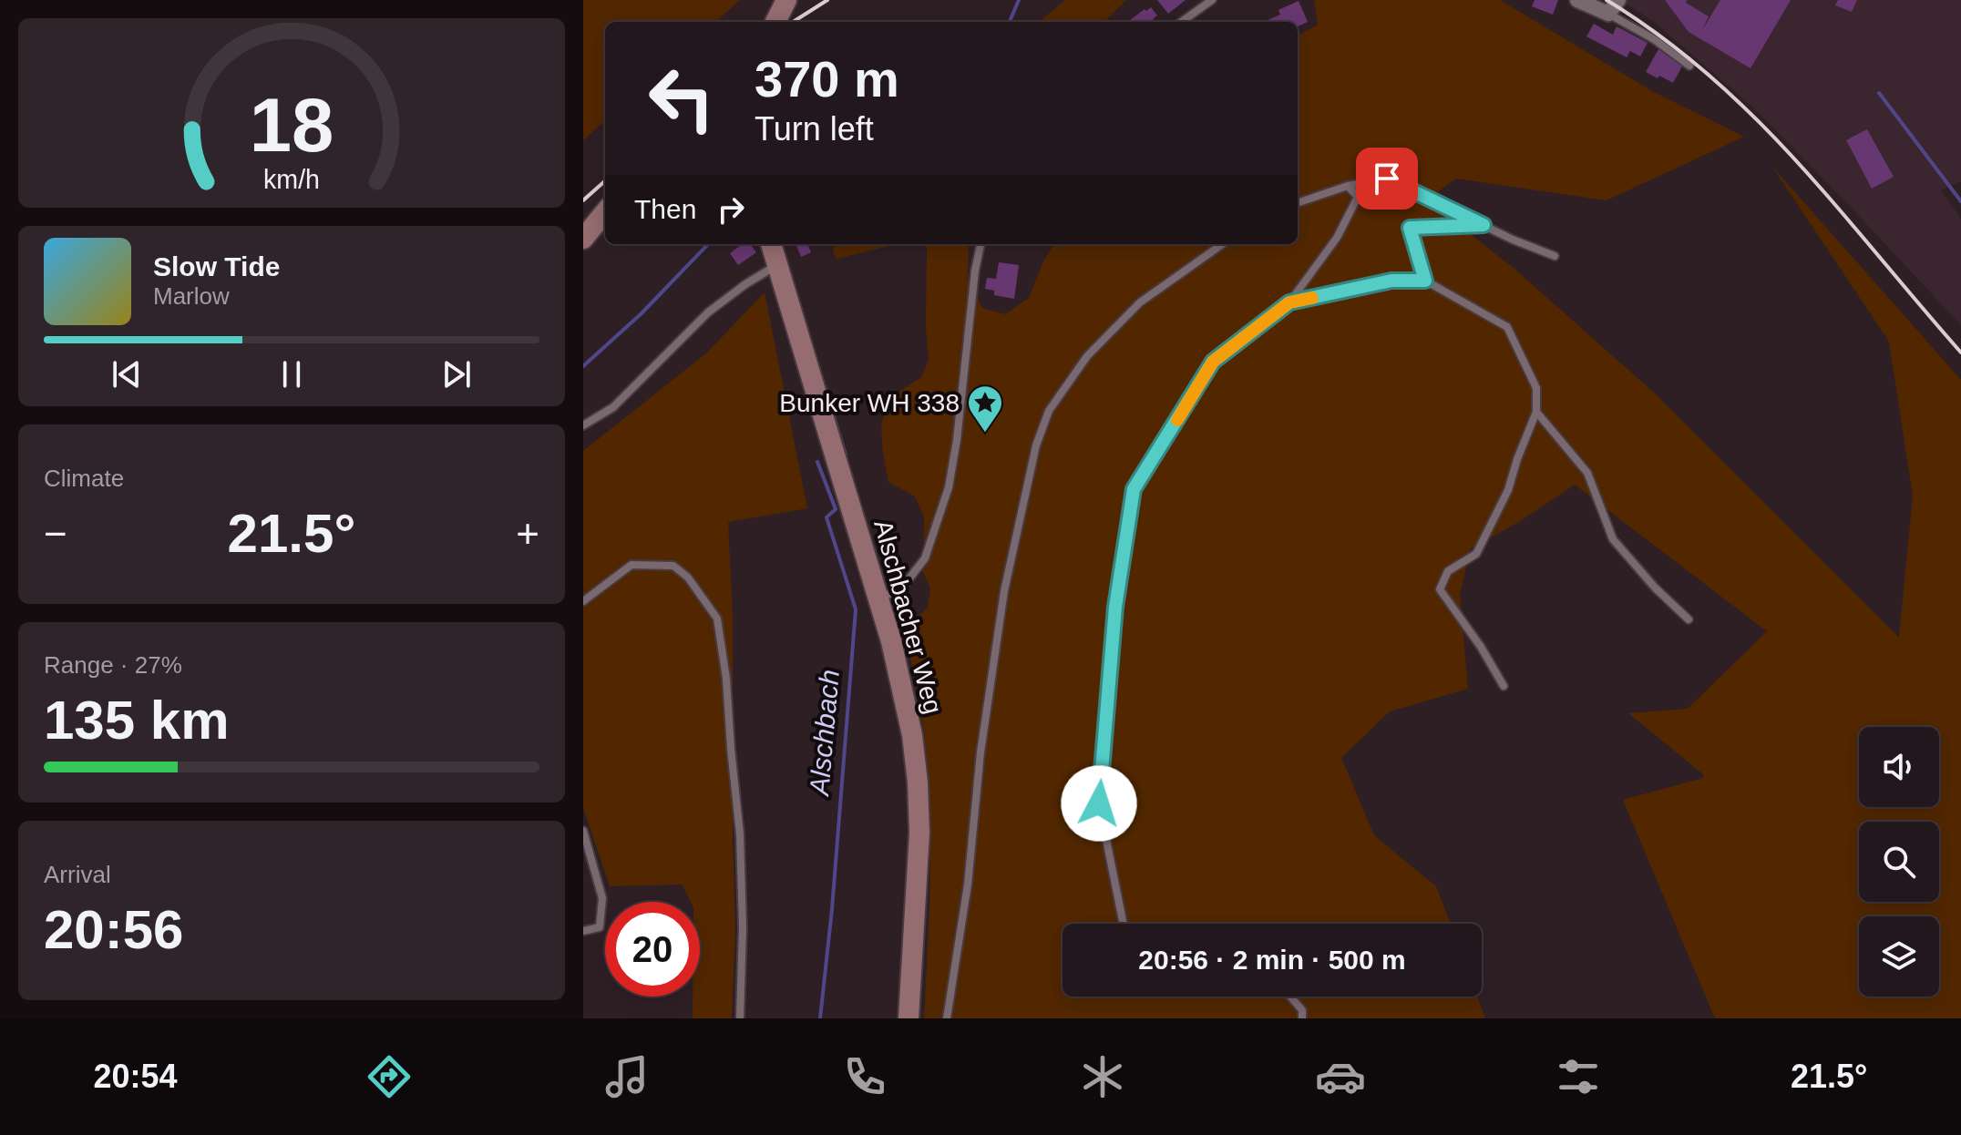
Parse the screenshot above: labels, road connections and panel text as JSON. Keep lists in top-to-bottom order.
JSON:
{
  "streets": {
    "street": ["Alschbacher Weg"]
  },
  "water": ["Alschbach"],
  "places": {
    "place": ["Bunker WH 338"]
  },
  "page": {
    "turn": ["370 m", "Turn left"],
    "then": "Then",
    "song": ["Slow Tide", "Marlow"],
    "tile": [
      "Climate",
      ["Range · 27%", "135 km"],
      ["Arrival", "20:56"]
    ],
    "heat": ["−", "21.5°", "+"],
    "limit": "20",
    "trip": "20:56 · 2 min · 500 m",
    "tabs": ["20:54", "21.5°"],
    "gauge": ["18", "km/h"]
  }
}
